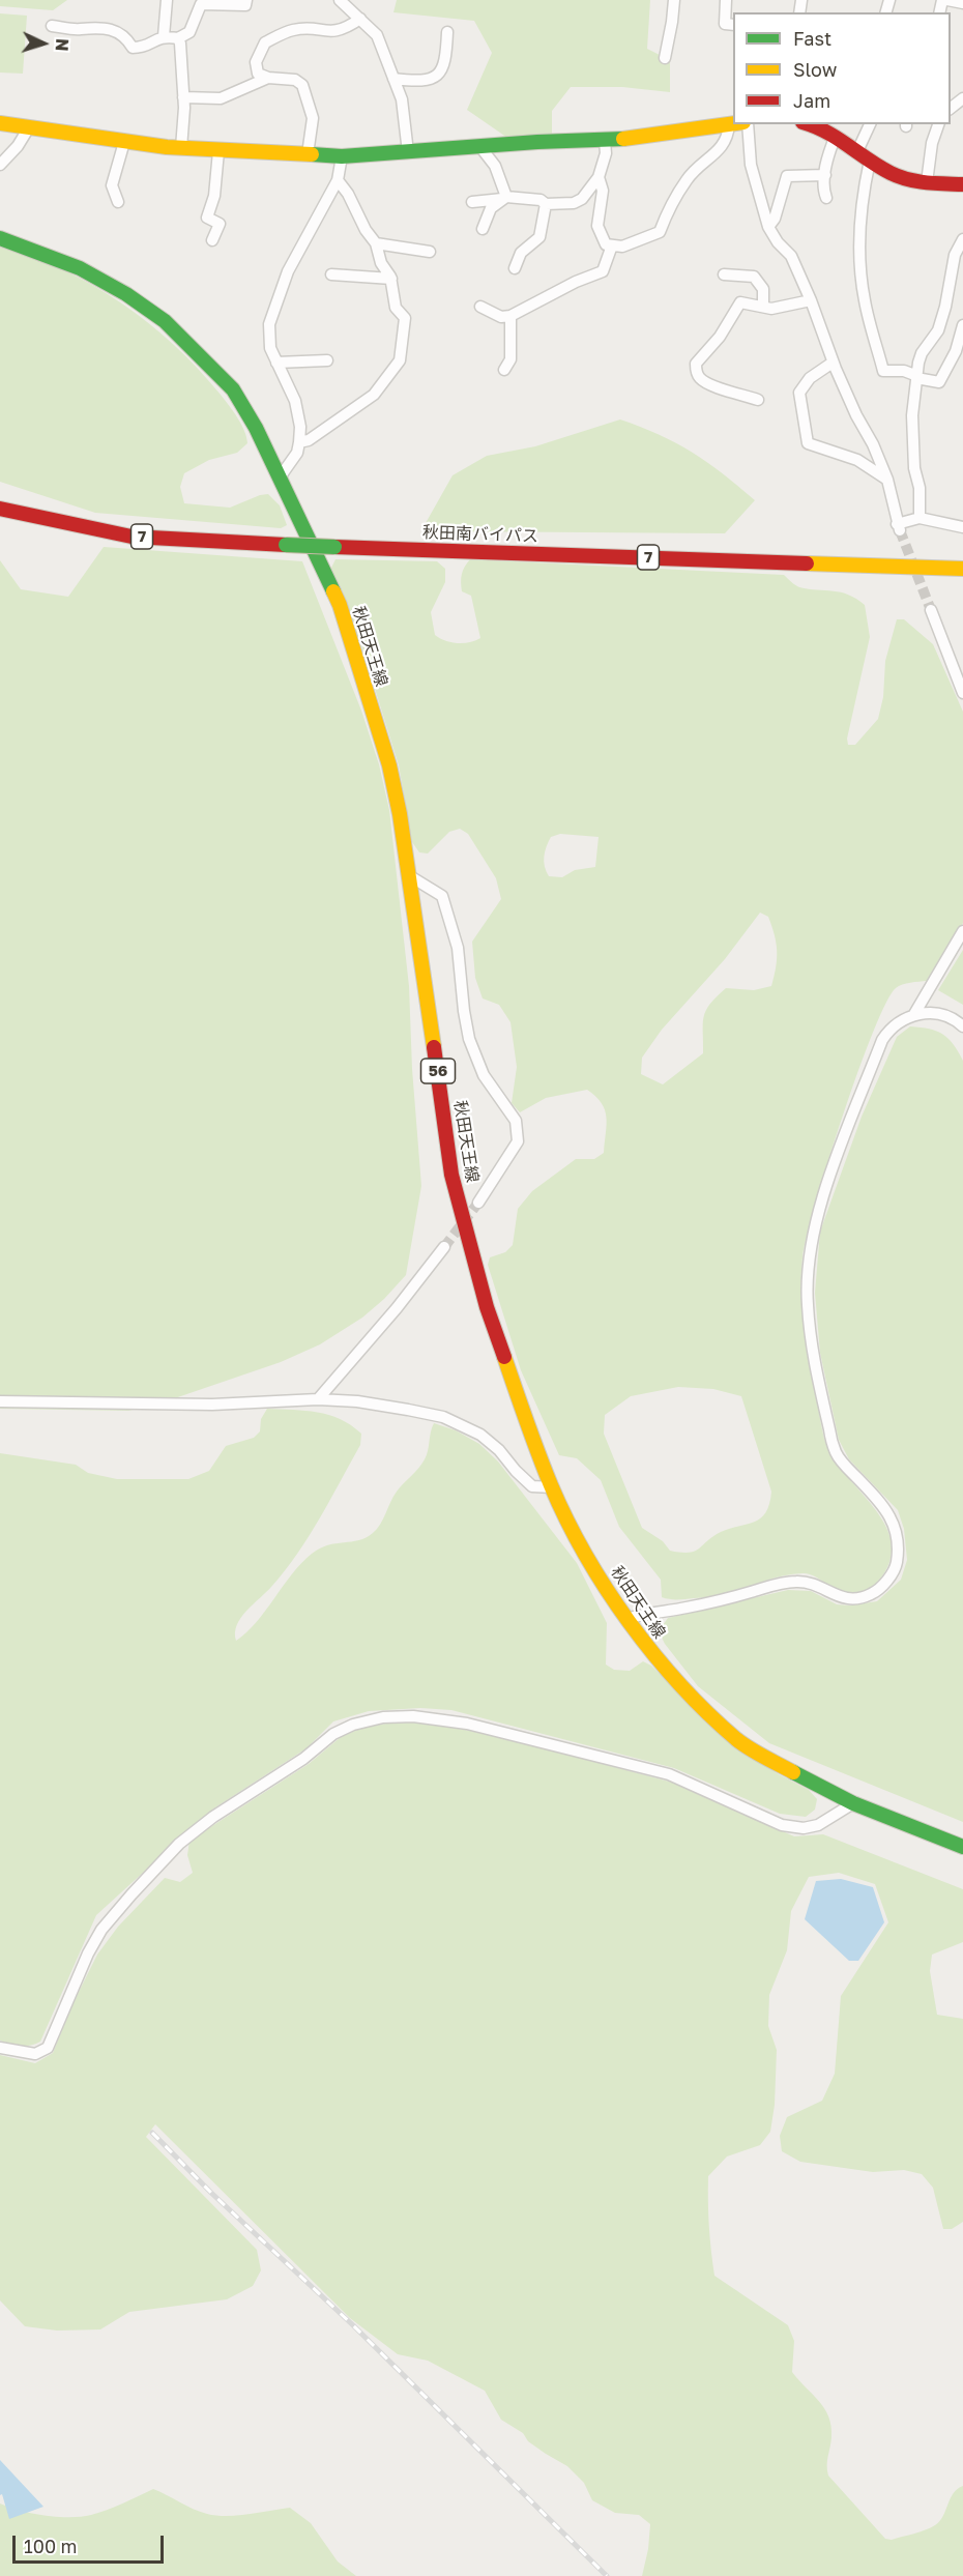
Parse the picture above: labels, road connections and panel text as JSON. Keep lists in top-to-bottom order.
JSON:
{
  "streets": {
    "main road": [
      "秋田南バイパス",
      "7",
      "秋田天王線",
      "56"
    ]
  },
  "legend": ["Fast", "Slow", "Jam"],
  "scale_bar": "100 m",
  "north": "right"
}
